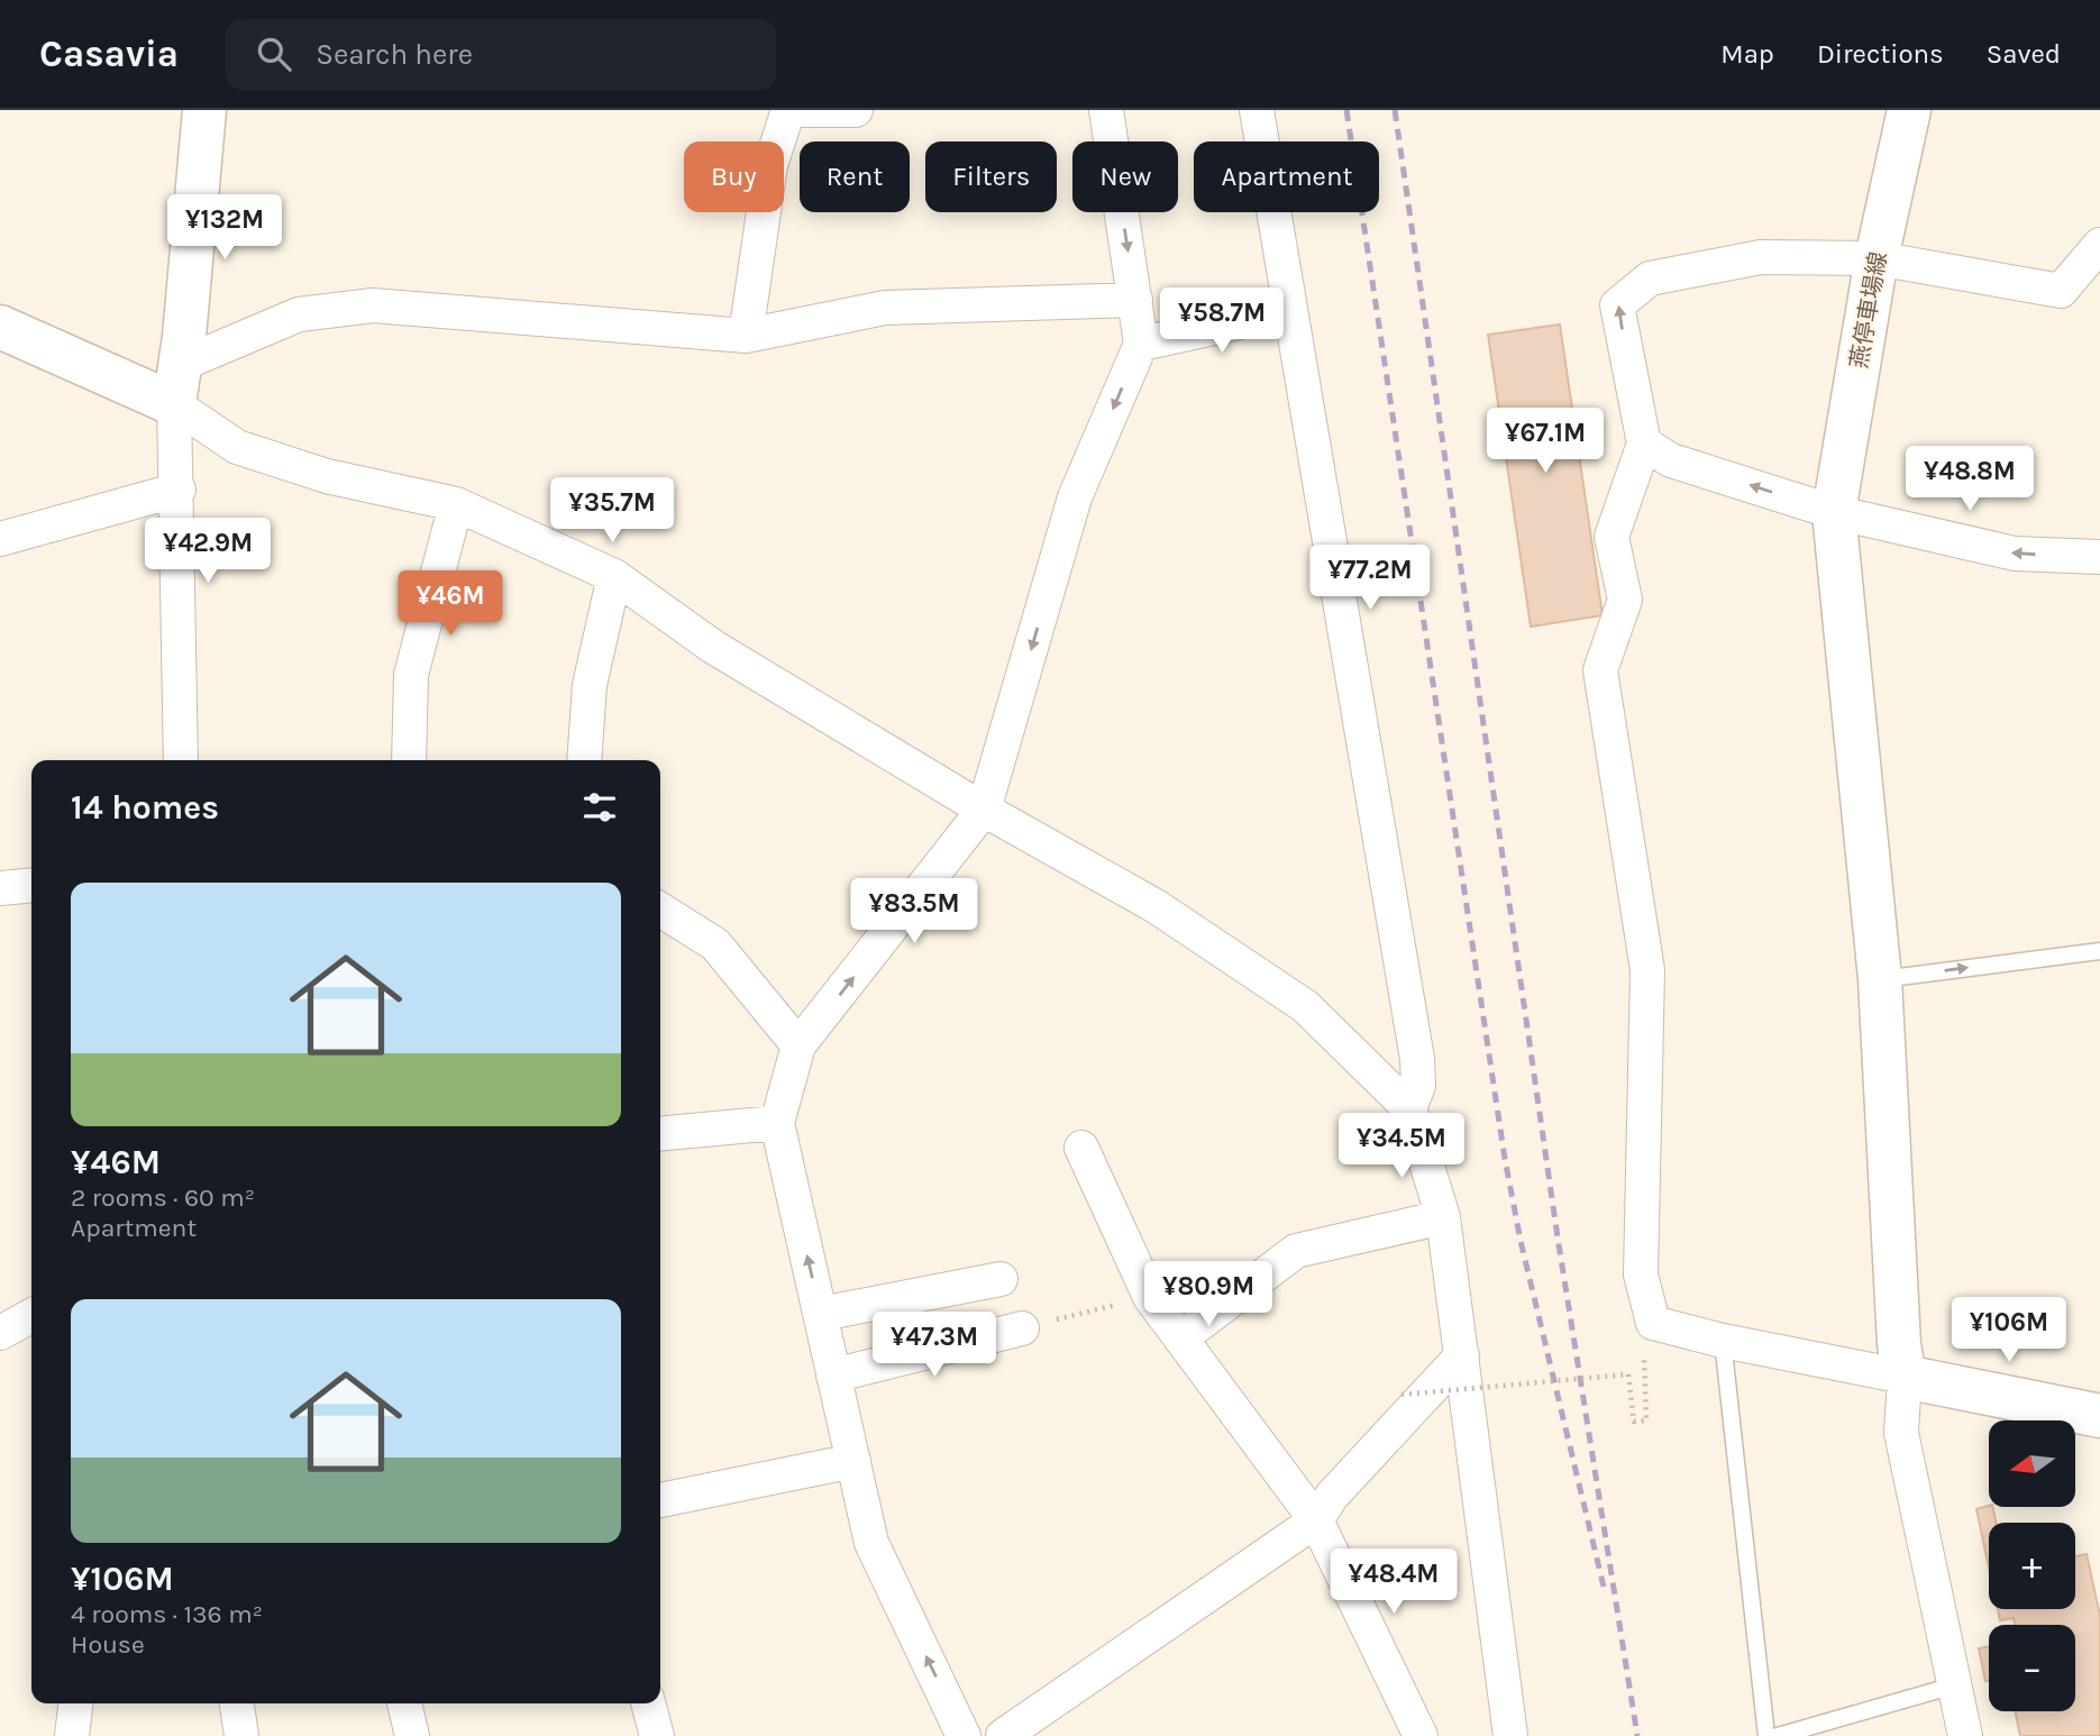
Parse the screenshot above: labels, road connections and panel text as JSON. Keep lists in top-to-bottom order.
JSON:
{
  "streets": {
    "street": ["燕停車場線"]
  },
  "north": "left",
  "page": {
    "header": "Casavia",
    "search": "Search here",
    "nav": ["Map", "Directions", "Saved"],
    "chip": [
      "Buy",
      "Rent",
      "Filters",
      "New",
      "Apartment"
    ],
    "price": [
      "¥132M",
      "¥58.7M",
      "¥67.1M",
      "¥48.8M",
      "¥35.7M",
      "¥42.9M",
      "¥77.2M",
      "¥46M",
      "¥83.5M",
      "¥34.5M",
      "¥80.9M",
      "¥106M",
      "¥47.3M",
      "¥48.4M"
    ],
    "heading": "14 homes",
    "list": [
      {
        "name": "¥46M",
        "note": "2 rooms · 60 m² · Apartment"
      },
      {
        "name": "¥106M",
        "note": "4 rooms · 136 m² · House"
      }
    ],
    "map_buttons": ["+", "−"]
  }
}
